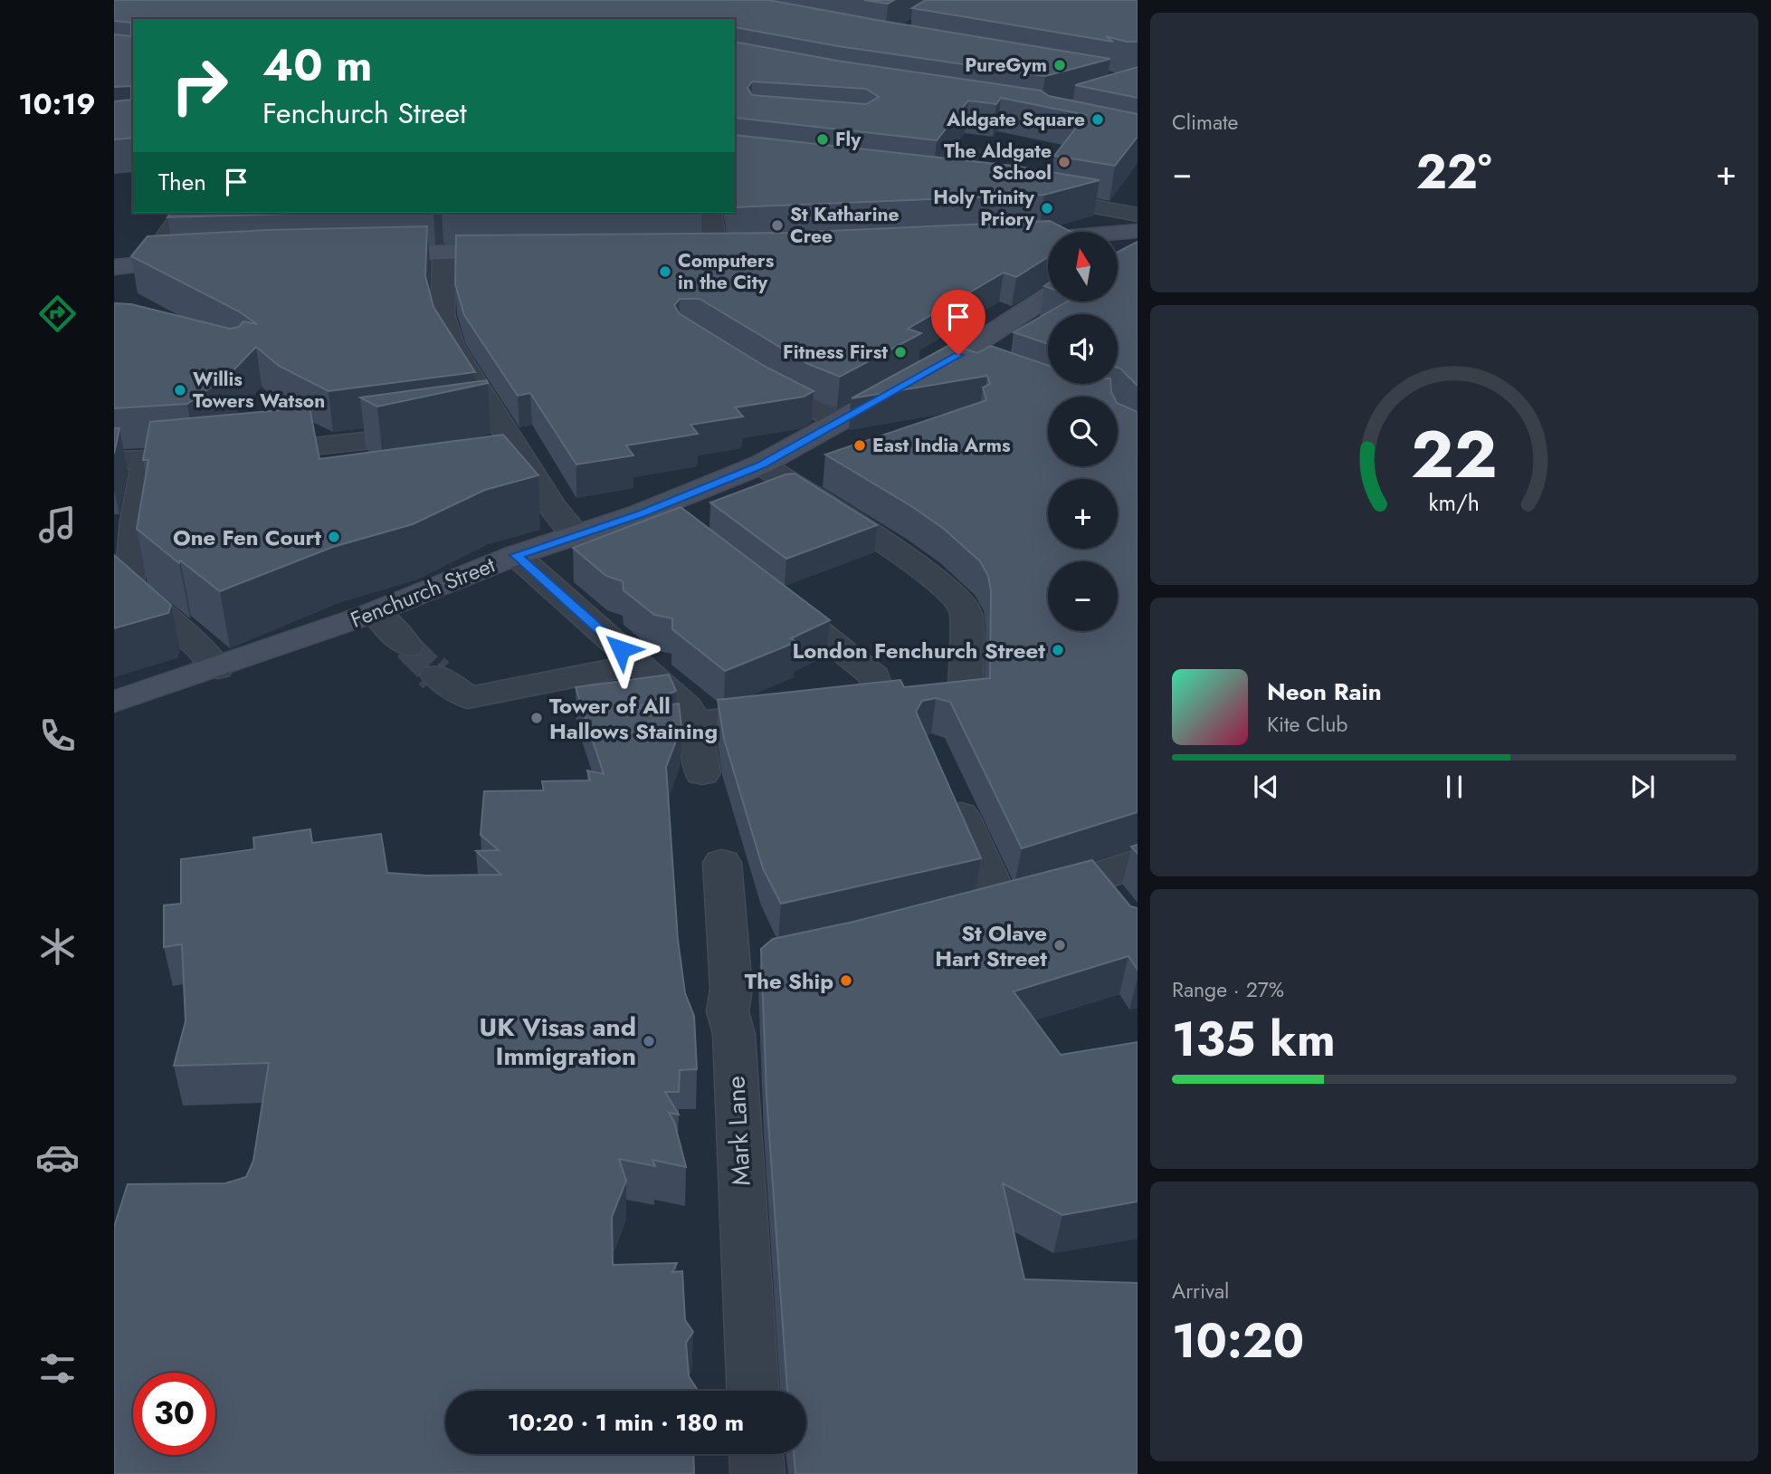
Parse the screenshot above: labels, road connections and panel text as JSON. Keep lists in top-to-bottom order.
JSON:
{
  "streets": {
    "street": ["Fenchurch Street", "Mark Lane"]
  },
  "places": [
    "PureGym",
    "Aldgate Square",
    "Fly",
    "The Aldgate School",
    "Holy Trinity Priory",
    "St Katharine Cree",
    "Computers in the City",
    "Fitness First",
    "Willis Towers Watson",
    "East India Arms",
    "One Fen Court",
    "London Fenchurch Street",
    "Tower of All Hallows Staining",
    "St Olave Hart Street",
    "The Ship",
    "UK Visas and Immigration"
  ],
  "north": "top",
  "page": {
    "tabs": "10:19",
    "tile": [
      "Climate",
      ["Range · 27%", "135 km"],
      ["Arrival", "10:20"]
    ],
    "turn": ["40 m", "Fenchurch Street"],
    "heat": ["−", "22°", "+"],
    "then": "Then",
    "map_buttons": ["+", "−"],
    "song": ["Neon Rain", "Kite Club"],
    "limit": "30",
    "trip": "10:20 · 1 min · 180 m",
    "gauge": ["22", "km/h"]
  }
}
